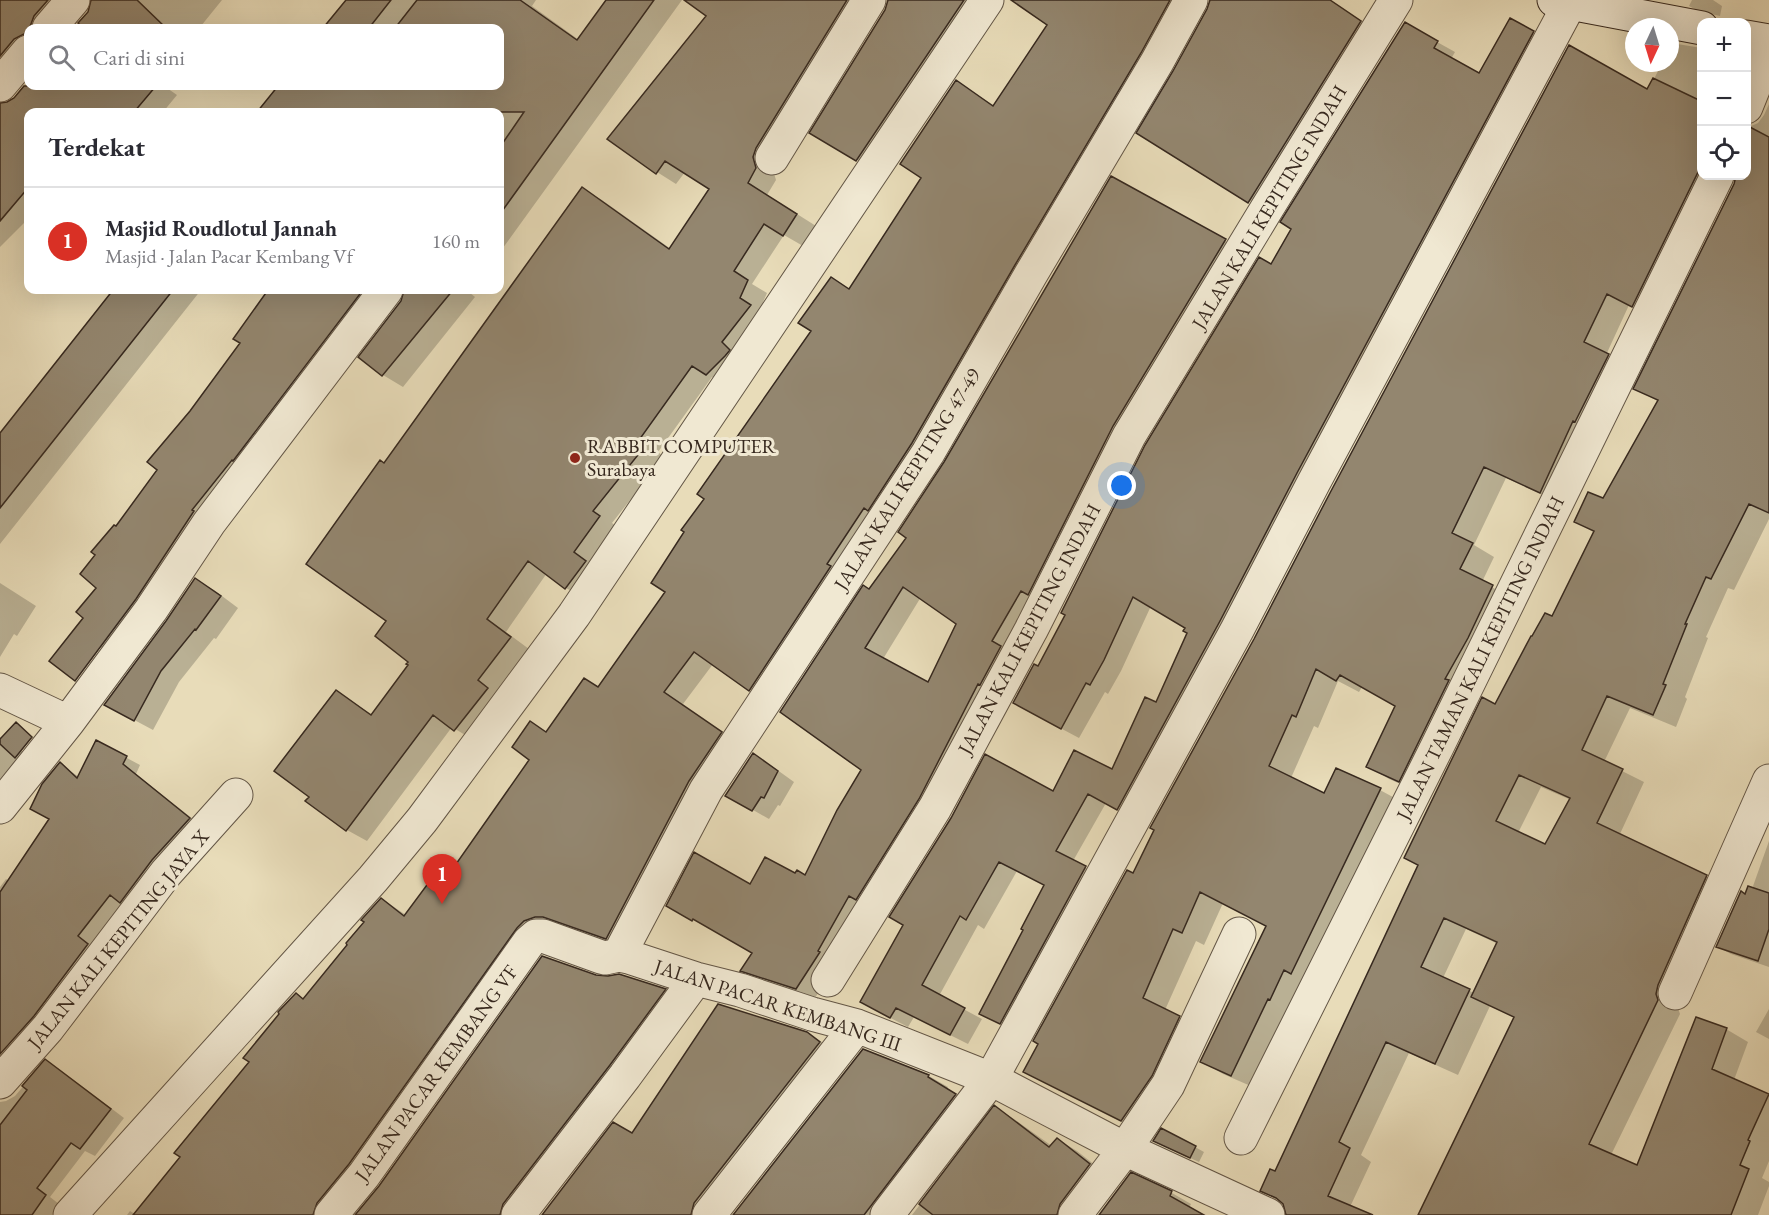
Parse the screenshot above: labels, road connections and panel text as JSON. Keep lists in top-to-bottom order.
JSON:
{
  "streets": {
    "street": [
      "JALAN KALI KEPITING INDAH",
      "JALAN KALI KEPITING 47-49",
      "JALAN TAMAN KALI KEPITING INDAH",
      "JALAN KALI KEPITING JAYA X",
      "JALAN PACAR KEMBANG III",
      "JALAN PACAR KEMBANG VF"
    ]
  },
  "crossings": [
    ["JALAN KALI KEPITING 47-49", "JALAN PACAR KEMBANG III"],
    ["JALAN PACAR KEMBANG III", "JALAN PACAR KEMBANG VF"]
  ],
  "places": ["RABBIT COMPUTER Surabaya"],
  "north": "bottom",
  "page": {
    "map_buttons": ["+", "−"],
    "search": "Cari di sini",
    "heading": "Terdekat",
    "list": [
      {
        "mark": "1",
        "name": "Masjid Roudlotul Jannah",
        "note": "Masjid · Jalan Pacar Kembang Vf",
        "value": "160 m"
      }
    ],
    "pins": "1"
  }
}
